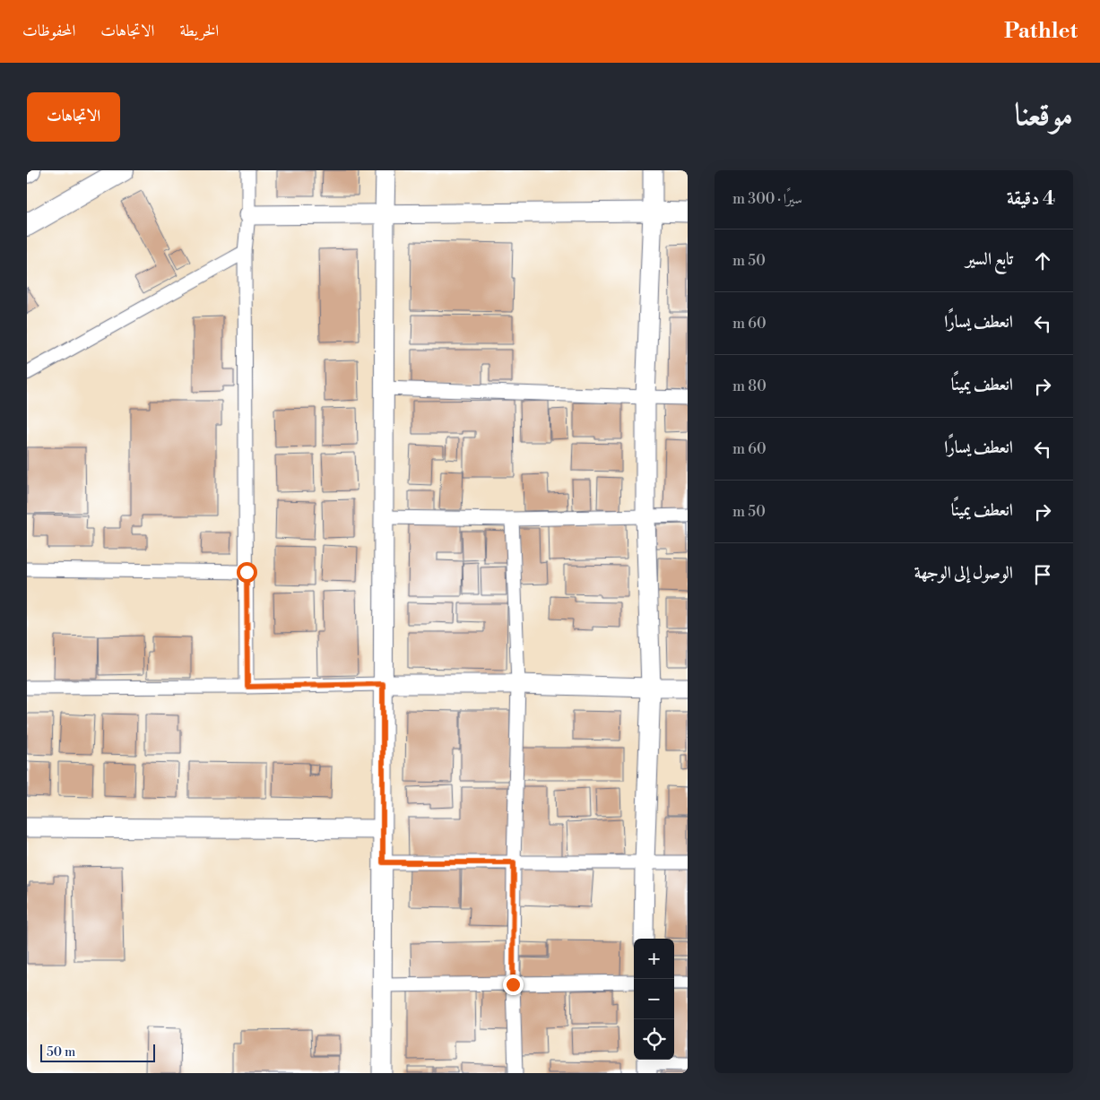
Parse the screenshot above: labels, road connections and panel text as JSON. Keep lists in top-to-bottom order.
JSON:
{
  "scale_bar": "50 m",
  "page": {
    "header": "Pathlet",
    "nav": ["الخريطة", "الاتجاهات", "المحفوظات"],
    "title": "موقعنا",
    "buttons": "الاتجاهات",
    "heading": ["4 دقيقة", "سيرًا · 300 m"],
    "list": [
      ["تابع السير", "50 m"],
      ["انعطف يسارًا", "60 m"],
      ["انعطف يمينًا", "80 m"],
      ["انعطف يسارًا", "60 m"],
      ["انعطف يمينًا", "50 m"],
      "الوصول إلى الوجهة"
    ],
    "map_buttons": ["+", "−"],
    "scale": "50 m"
  }
}
